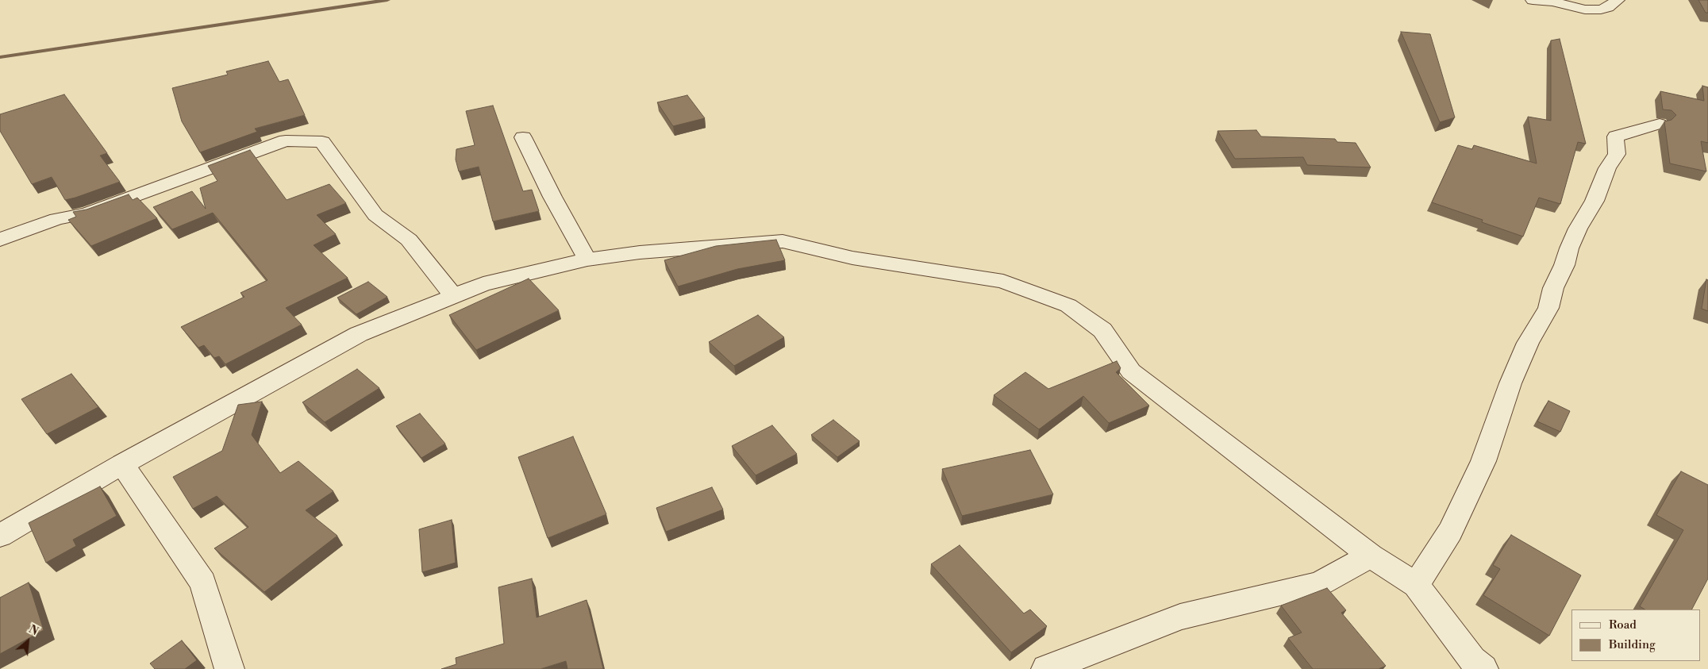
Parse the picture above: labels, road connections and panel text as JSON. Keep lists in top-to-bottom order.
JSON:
{
  "legend": ["Road", "Building"],
  "north": "top right"
}
